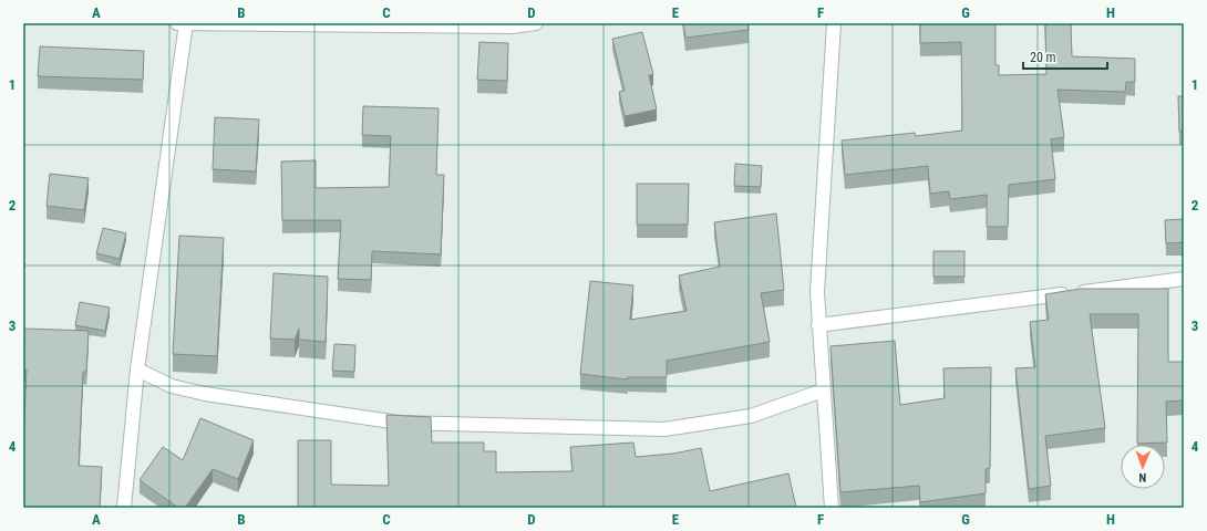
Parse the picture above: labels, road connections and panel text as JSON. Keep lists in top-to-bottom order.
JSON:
{
  "scale_bar": "20 m",
  "north": "bottom",
  "grid": {
    "columns": [
      "A",
      "B",
      "C",
      "D",
      "E",
      "F",
      "G",
      "H"
    ],
    "rows": [
      "1",
      "2",
      "3",
      "4"
    ]
  }
}
